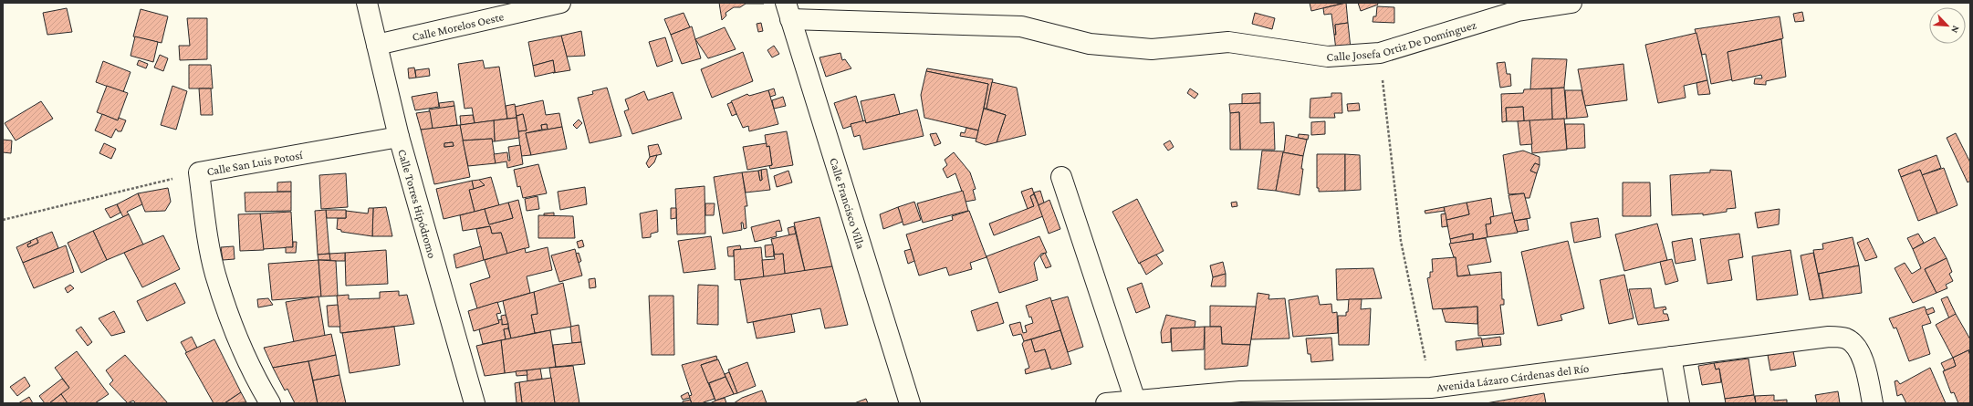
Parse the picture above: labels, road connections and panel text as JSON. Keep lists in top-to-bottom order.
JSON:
{
  "streets": {
    "street": [
      "Calle Morelos Oeste",
      "Calle Josefa Ortiz De Domínguez",
      "Calle San Luis Potosí",
      "Calle Torres Hipódromo",
      "Calle Francisco Villa",
      "Avenida Lázaro Cárdenas del Río"
    ]
  },
  "crossings": [
    ["Calle Morelos Oeste", "Calle Torres Hipódromo"],
    ["Calle Josefa Ortiz De Domínguez", "Calle Francisco Villa"],
    ["Calle San Luis Potosí", "Calle Torres Hipódromo"]
  ],
  "north": "bottom right"
}
